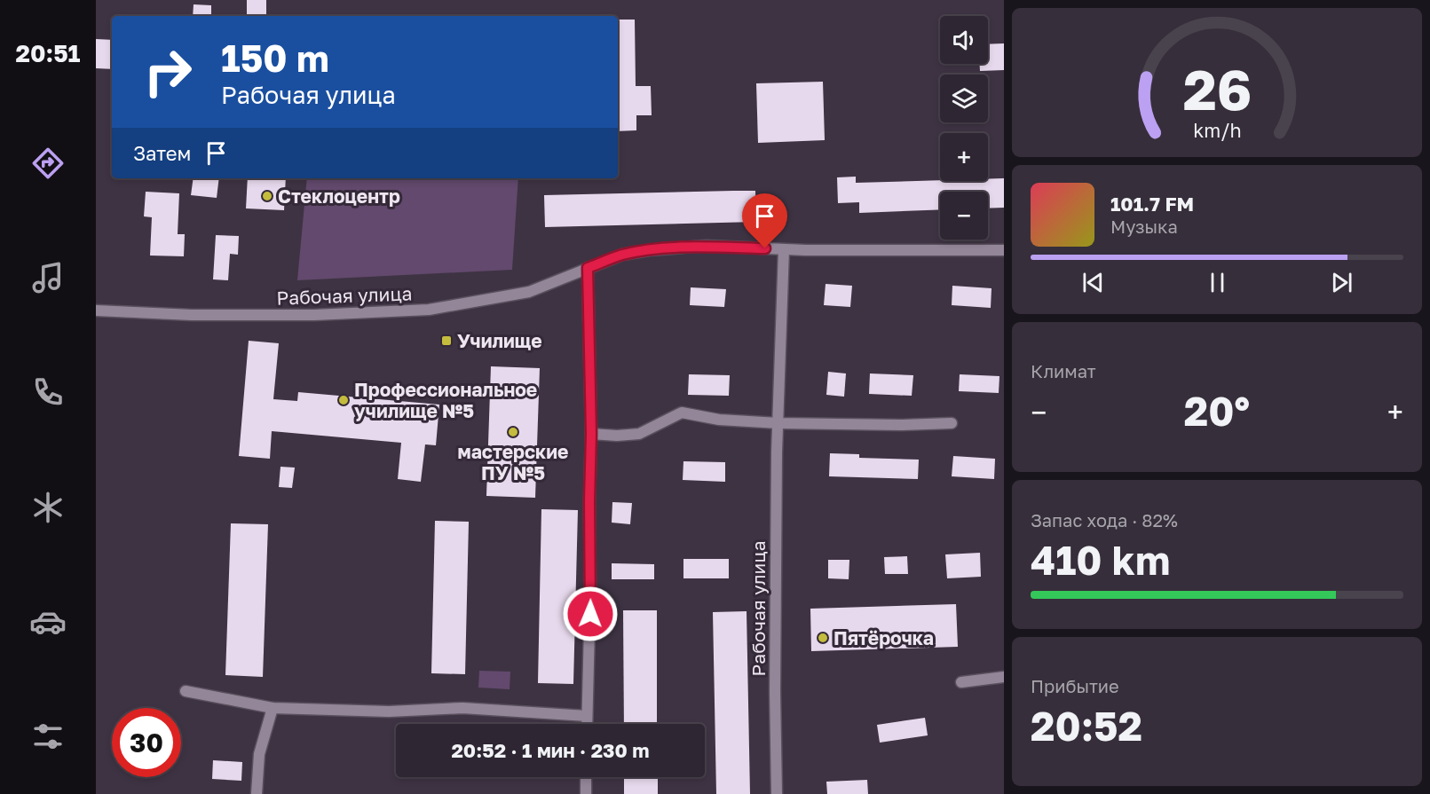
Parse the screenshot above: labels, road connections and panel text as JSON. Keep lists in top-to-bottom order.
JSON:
{
  "streets": {
    "street": ["Рабочая улица"]
  },
  "places": {
    "other": [
      "Стеклоцентр",
      "Профессиональное училище №5",
      "мастерские ПУ №5",
      "Пятёрочка"
    ],
    "transit": ["Училище"]
  },
  "page": {
    "tabs": "20:51",
    "map_buttons": ["+", "−"],
    "turn": ["150 m", "Рабочая улица"],
    "then": "Затем",
    "song": ["101.7 FM", "Музыка"],
    "tile": [
      "Климат",
      ["Запас хода · 82%", "410 km"],
      ["Прибытие", "20:52"]
    ],
    "heat": ["−", "20°", "+"],
    "limit": "30",
    "trip": "20:52 · 1 мин · 230 m",
    "gauge": ["26", "km/h"]
  }
}
